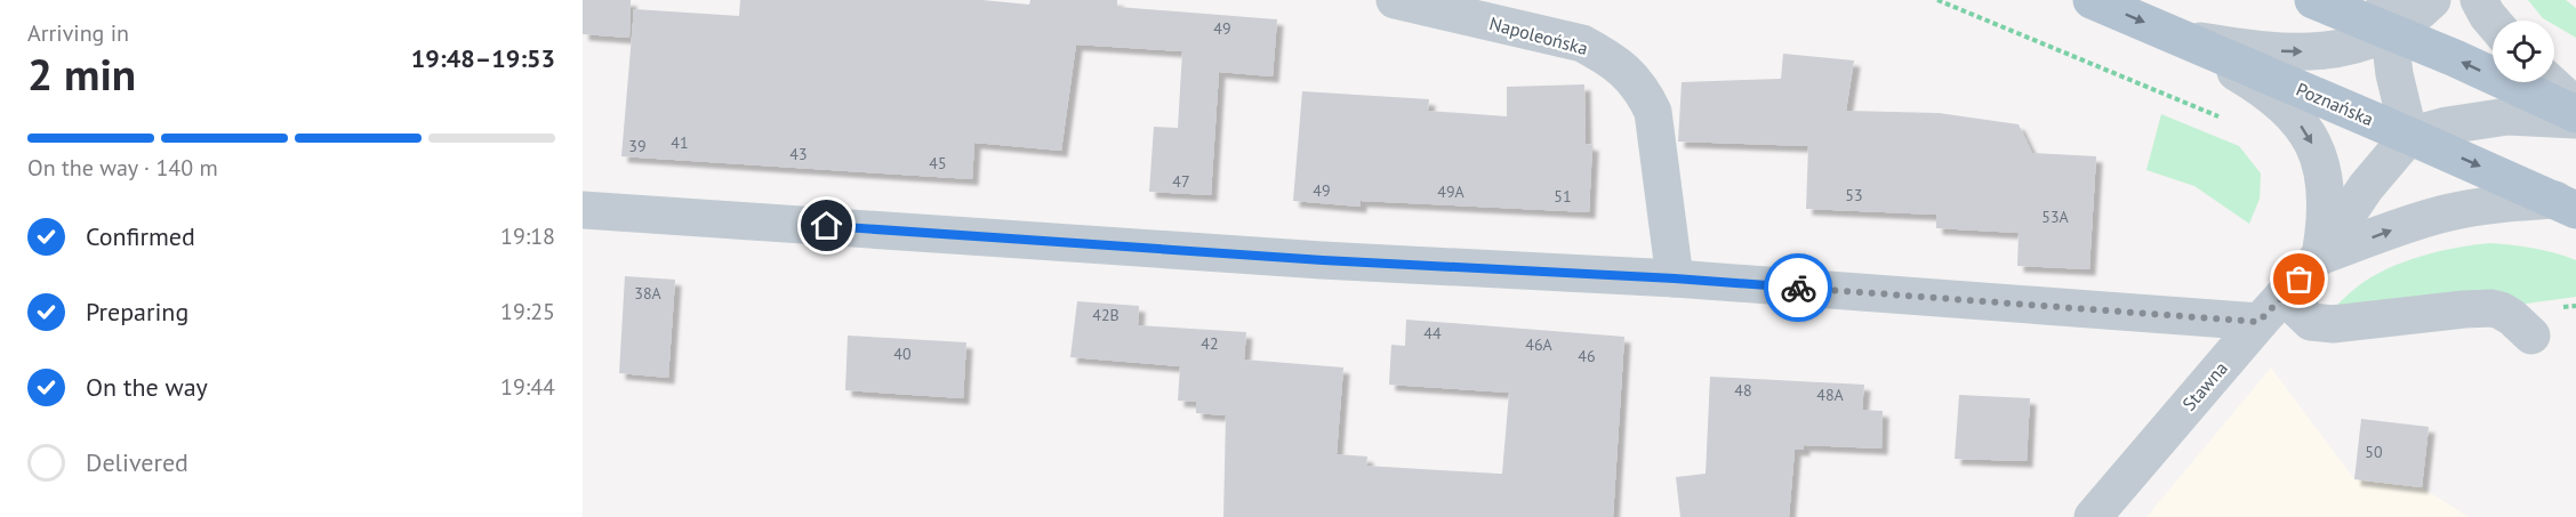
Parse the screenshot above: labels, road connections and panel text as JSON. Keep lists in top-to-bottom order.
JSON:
{
  "streets": {
    "main road": ["Poznańska"],
    "street": ["Napoleońska", "Stawna"]
  },
  "crossings": [
    ["Poznańska", "Stawna"]
  ],
  "house_numbers": [
    "49",
    "41",
    "39",
    "43",
    "45",
    "47",
    "49",
    "49A",
    "53",
    "51",
    "53A",
    "38A",
    "42B",
    "44",
    "42",
    "46A",
    "40",
    "46",
    "48",
    "48A",
    "50"
  ],
  "page": {
    "heading": ["2 min", "Arriving in", "19:48–19:53"],
    "bar": "On the way · 140 m",
    "list": [
      ["Confirmed", "19:18"],
      ["Preparing", "19:25"],
      ["On the way", "19:44"],
      "Delivered"
    ]
  }
}
